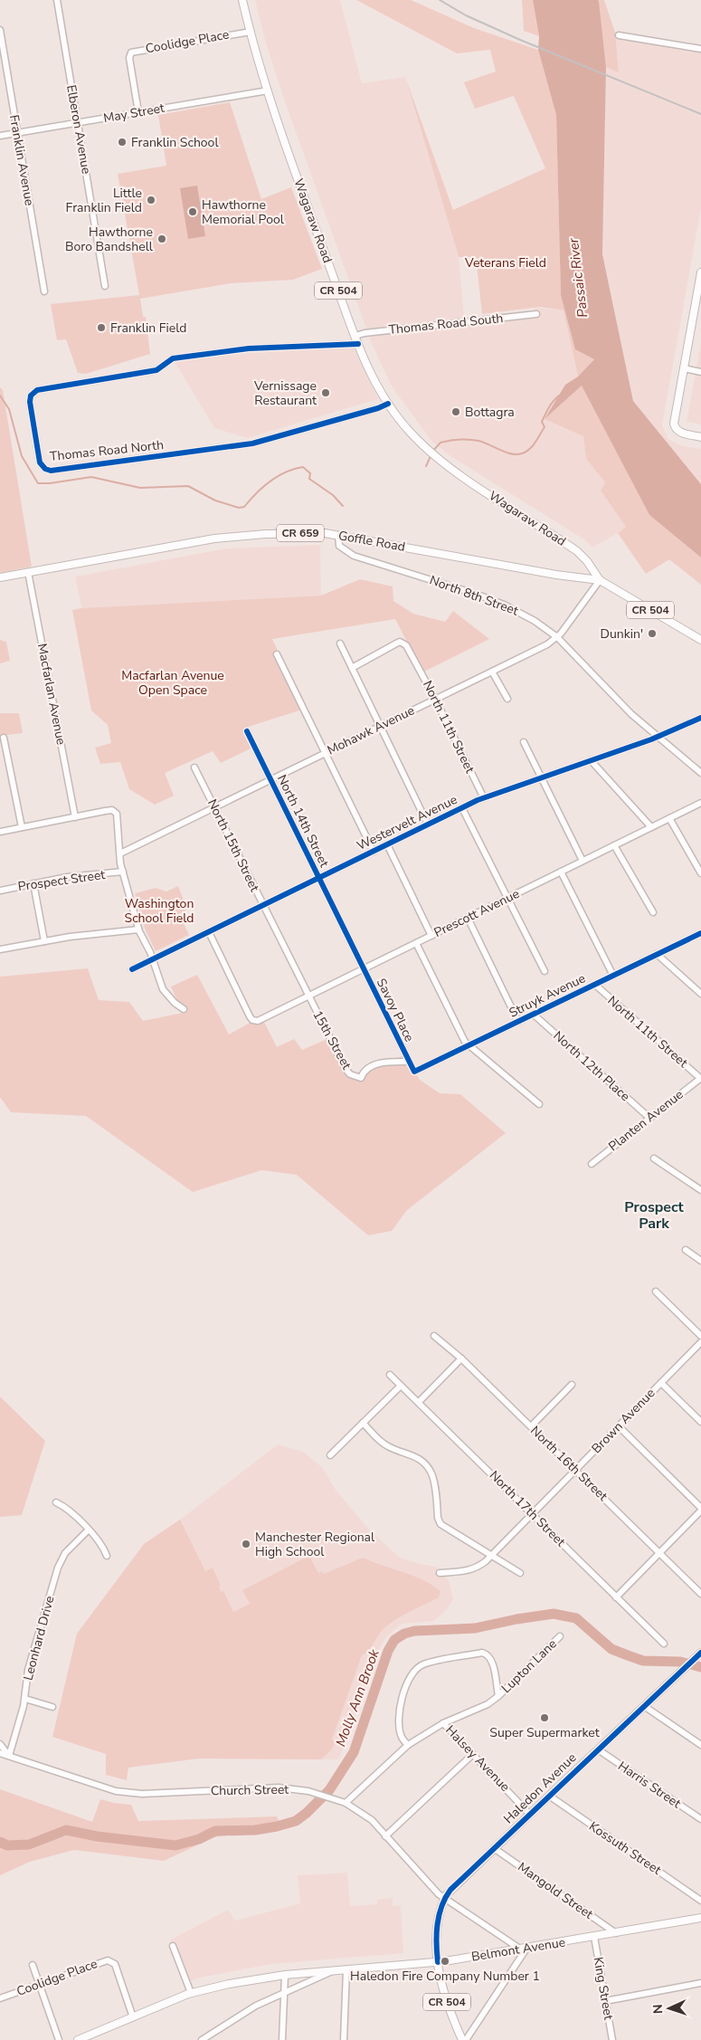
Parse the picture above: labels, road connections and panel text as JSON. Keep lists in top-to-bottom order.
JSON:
{
  "streets": {
    "main road": [
      "Wagaraw Road",
      "CR 504",
      "CR 659",
      "Goffle Road",
      "Haledon Avenue",
      "Belmont Avenue"
    ],
    "street": [
      "Coolidge Place",
      "May Street",
      "Elberon Avenue",
      "Franklin Avenue",
      "Thomas Road South",
      "Thomas Road North",
      "North 8th Street",
      "Macfarlan Avenue",
      "North 11th Street",
      "Mohawk Avenue",
      "North 14th Street",
      "Westervelt Avenue",
      "North 15th Street",
      "Prospect Street",
      "Prescott Avenue",
      "Struyk Avenue",
      "Savoy Place",
      "15th Street",
      "North 12th Place",
      "Planten Avenue",
      "Brown Avenue",
      "North 16th Street",
      "North 17th Street",
      "Leonhard Drive",
      "Lupton Lane",
      "Halsey Avenue",
      "Harris Street",
      "Church Street",
      "Kossuth Street",
      "Mangold Street",
      "King Street"
    ]
  },
  "crossings": [
    ["Coolidge Place", "May Street"],
    ["Coolidge Place", "Wagaraw Road"],
    ["Coolidge Place", "Belmont Avenue"],
    ["May Street", "Elberon Avenue"],
    ["May Street", "Franklin Avenue"],
    ["May Street", "Wagaraw Road"],
    ["Wagaraw Road", "Thomas Road South"],
    ["Wagaraw Road", "Thomas Road North"],
    ["Wagaraw Road", "Goffle Road"],
    ["Wagaraw Road", "Mohawk Avenue"],
    ["CR 504", "Haledon Avenue"],
    ["CR 504", "Belmont Avenue"],
    ["Goffle Road", "North 8th Street"],
    ["Goffle Road", "Macfarlan Avenue"],
    ["Goffle Road", "Mohawk Avenue"],
    ["North 8th Street", "Mohawk Avenue"],
    ["North 8th Street", "Westervelt Avenue"],
    ["North 11th Street", "Mohawk Avenue"],
    ["North 11th Street", "Westervelt Avenue"],
    ["North 11th Street", "Prescott Avenue"],
    ["North 11th Street", "Struyk Avenue"],
    ["North 11th Street", "Planten Avenue"],
    ["Mohawk Avenue", "North 14th Street"],
    ["Mohawk Avenue", "North 15th Street"],
    ["North 14th Street", "Westervelt Avenue"],
    ["North 14th Street", "Prescott Avenue"],
    ["North 14th Street", "Savoy Place"],
    ["Westervelt Avenue", "North 15th Street"],
    ["Westervelt Avenue", "Prescott Avenue"],
    ["North 15th Street", "Prescott Avenue"],
    ["North 15th Street", "15th Street"],
    ["Prescott Avenue", "Savoy Place"],
    ["Prescott Avenue", "15th Street"],
    ["Struyk Avenue", "Savoy Place"],
    ["Struyk Avenue", "15th Street"],
    ["Struyk Avenue", "North 12th Place"],
    ["North 12th Place", "Planten Avenue"],
    ["Brown Avenue", "North 16th Street"],
    ["Brown Avenue", "North 17th Street"],
    ["Leonhard Drive", "Church Street"],
    ["Lupton Lane", "Halsey Avenue"],
    ["Lupton Lane", "Church Street"],
    ["Halsey Avenue", "Haledon Avenue"],
    ["Harris Street", "Haledon Avenue"],
    ["Haledon Avenue", "Church Street"],
    ["Haledon Avenue", "Kossuth Street"],
    ["Haledon Avenue", "Mangold Street"],
    ["Haledon Avenue", "Belmont Avenue"],
    ["Church Street", "Belmont Avenue"],
    ["Mangold Street", "Belmont Avenue"],
    ["Belmont Avenue", "King Street"]
  ],
  "districts": ["Prospect Park"],
  "water": ["Passaic River", "Molly Ann Brook"],
  "parks": ["Veterans Field", "Macfarlan Avenue Open Space", "Washington School Field"],
  "places": [
    "Franklin School",
    "Little Franklin Field",
    "Hawthorne Memorial Pool",
    "Hawthorne Boro Bandshell",
    "Franklin Field",
    "Vernissage Restaurant",
    "Bottagra",
    "Dunkin'",
    "Manchester Regional High School",
    "Super Supermarket",
    "Haledon Fire Company Number 1"
  ],
  "north": "left"
}
